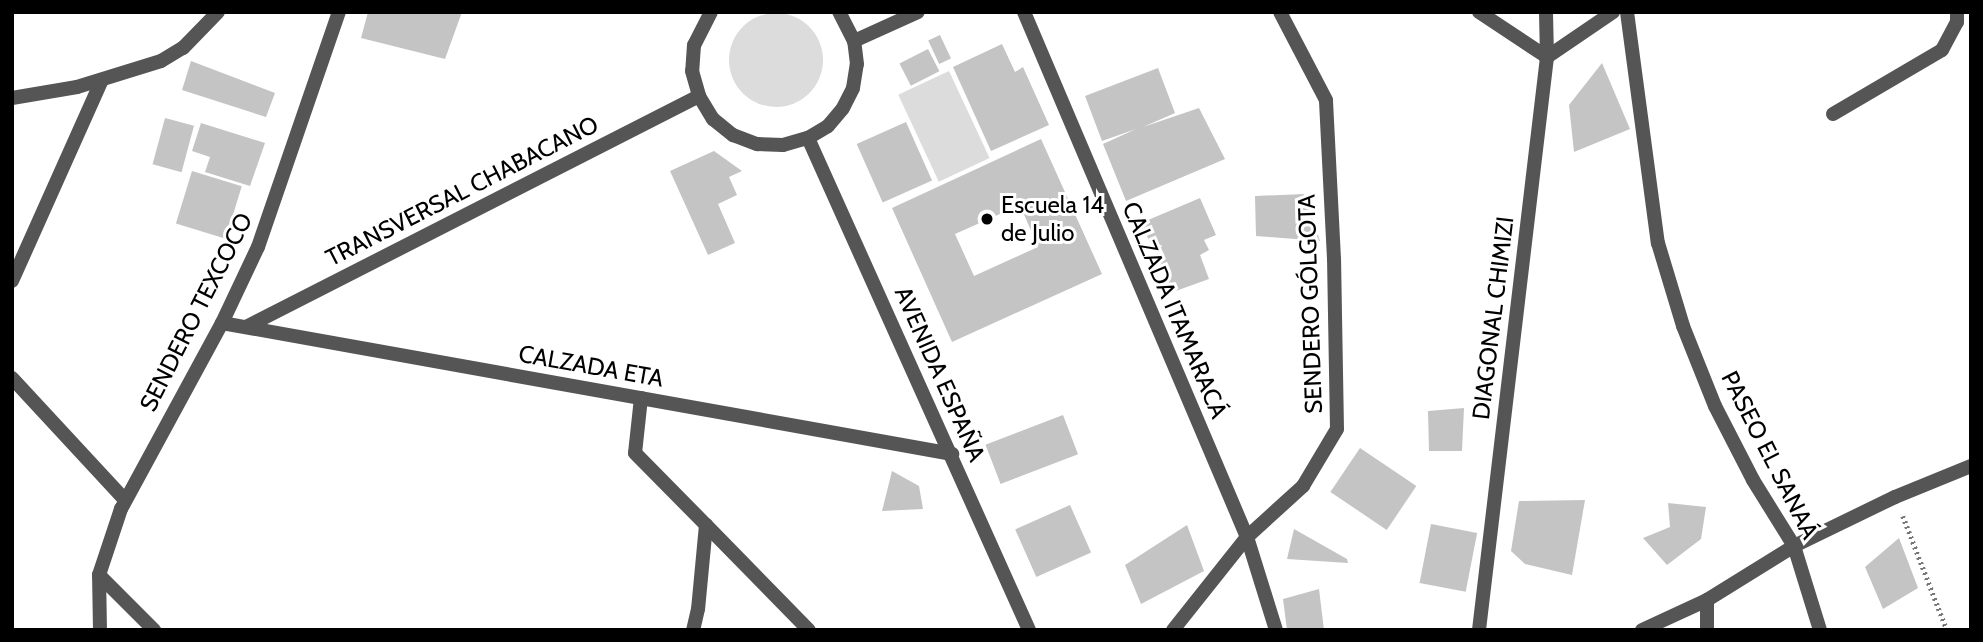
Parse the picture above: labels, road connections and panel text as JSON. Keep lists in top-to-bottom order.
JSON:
{
  "streets": {
    "street": [
      "TRANSVERSAL CHABACANO",
      "SENDERO GÓLGOTA",
      "CALZADA ITAMARACÁ",
      "SENDERO TEXCOCO",
      "DIAGONAL CHIMIZI",
      "CALZADA ETA",
      "AVENIDA ESPAÑA",
      "PASEO EL SANAÁ"
    ]
  },
  "crossings": [
    ["TRANSVERSAL CHABACANO", "CALZADA ETA"],
    ["SENDERO GÓLGOTA", "CALZADA ITAMARACÁ"],
    ["SENDERO TEXCOCO", "CALZADA ETA"],
    ["CALZADA ETA", "AVENIDA ESPAÑA"]
  ],
  "places": ["Escuela 14 de Julio"]
}
